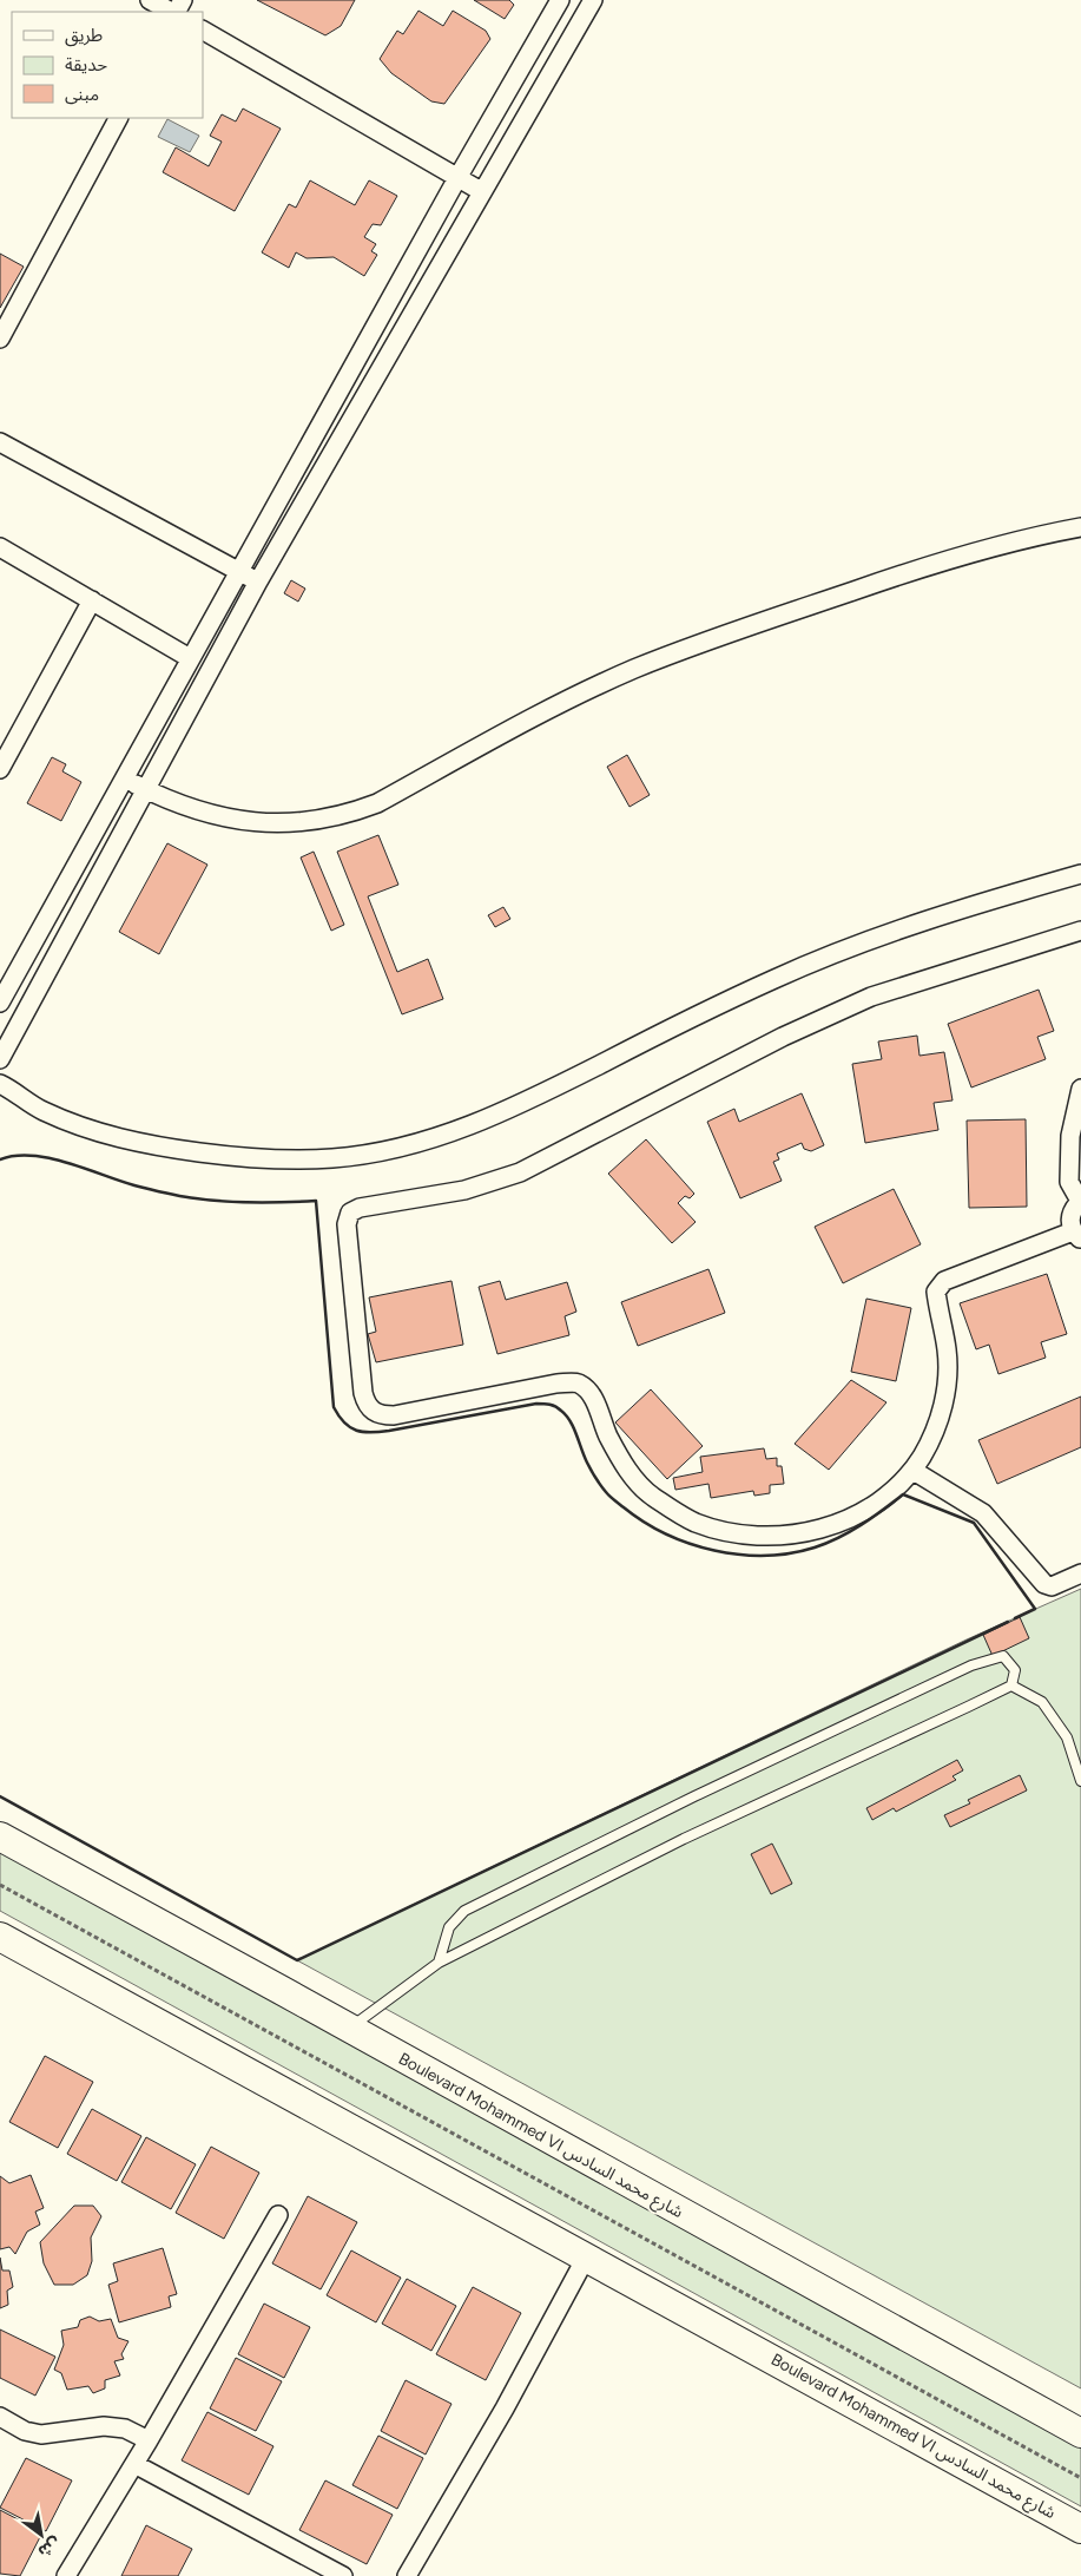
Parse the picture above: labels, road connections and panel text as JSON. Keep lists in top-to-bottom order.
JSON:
{
  "streets": {
    "main road": ["Boulevard Mohammed VI شارع محمد السادس"]
  },
  "legend": ["طريق", "حديقة", "مبنى"],
  "north": "bottom right"
}
